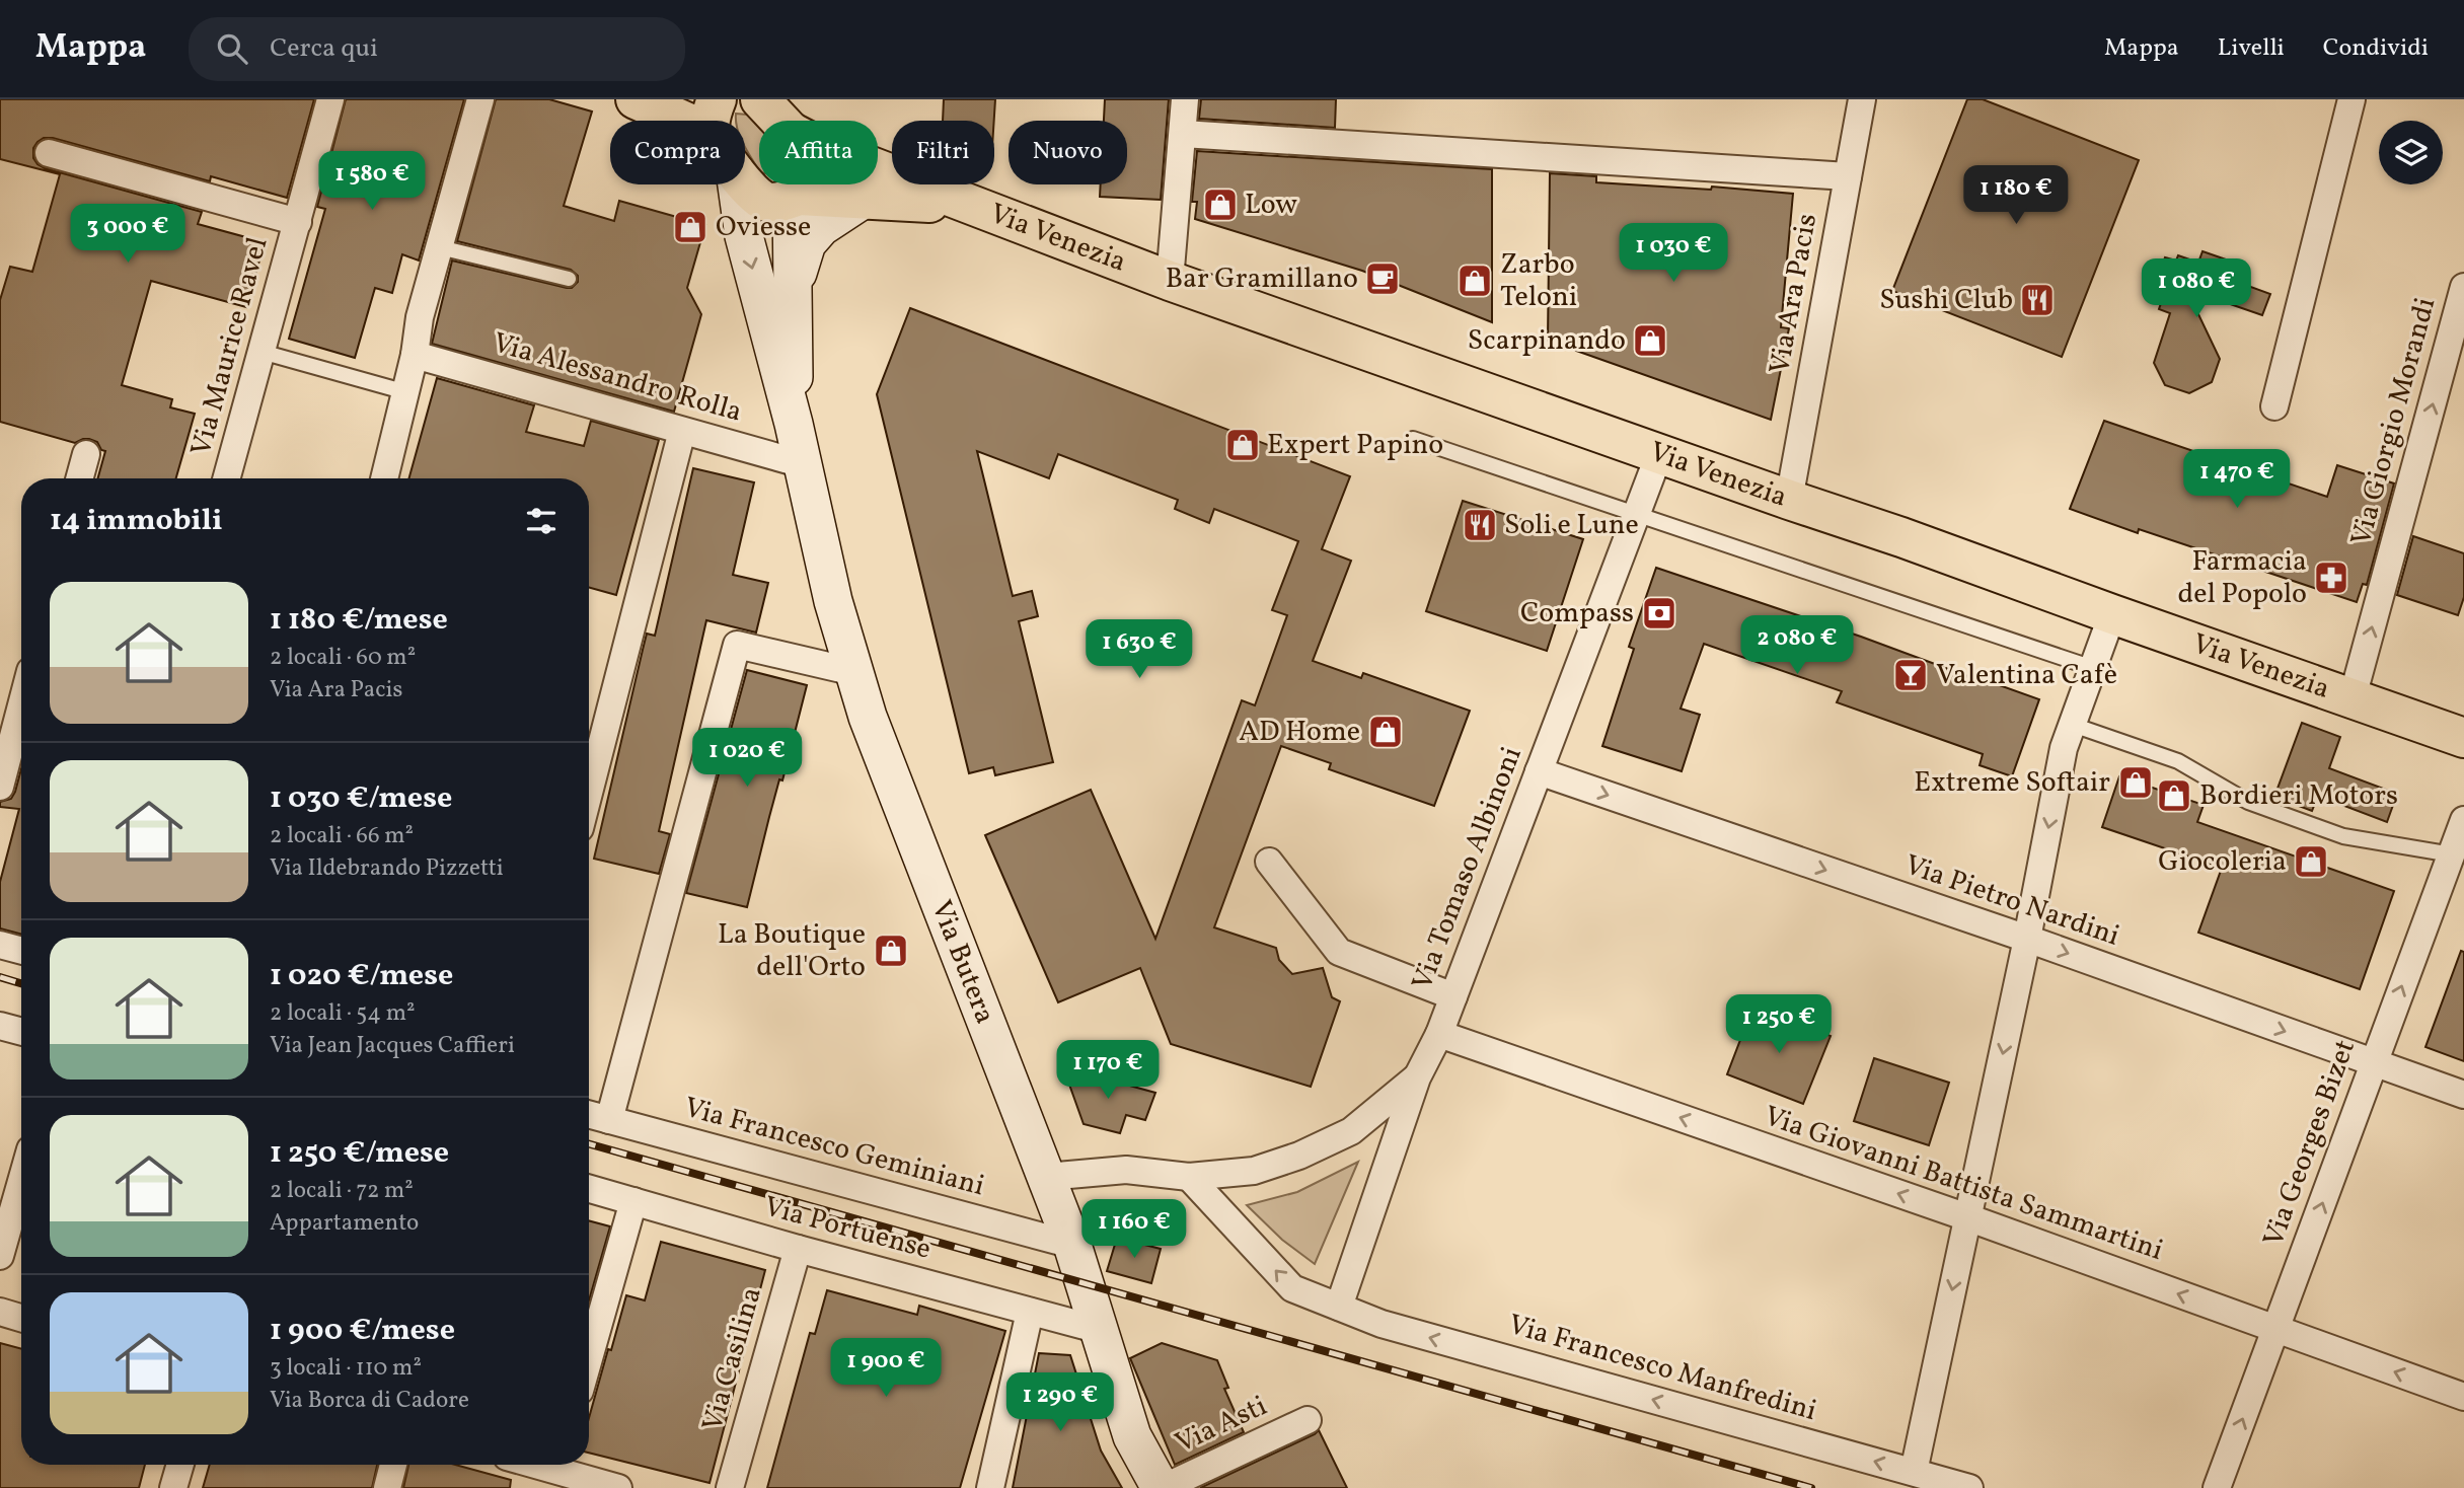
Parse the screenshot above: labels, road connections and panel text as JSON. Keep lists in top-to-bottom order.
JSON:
{
  "streets": {
    "main road": ["Via Venezia"],
    "street": [
      "Via Ara Pacis",
      "Via Maurice Ravel",
      "Via Alessandro Rolla",
      "Via Giorgio Morandi",
      "Via Tomaso Albinoni",
      "Via Pietro Nardini",
      "Via Butera",
      "Via Georges Bizet",
      "Via Francesco Geminiani",
      "Via Giovanni Battista Sammartini",
      "Via Portuense",
      "Via Casilina",
      "Via Francesco Manfredini",
      "Via Asti"
    ]
  },
  "crossings": [
    ["Via Venezia", "Via Ara Pacis"],
    ["Via Venezia", "Via Giorgio Morandi"],
    ["Via Venezia", "Via Tomaso Albinoni"],
    ["Via Alessandro Rolla", "Via Butera"],
    ["Via Tomaso Albinoni", "Via Pietro Nardini"],
    ["Via Tomaso Albinoni", "Via Giovanni Battista Sammartini"],
    ["Via Tomaso Albinoni", "Via Francesco Manfredini"],
    ["Via Pietro Nardini", "Via Georges Bizet"],
    ["Via Butera", "Via Francesco Geminiani"],
    ["Via Butera", "Via Portuense"],
    ["Via Butera", "Via Asti"],
    ["Via Georges Bizet", "Via Giovanni Battista Sammartini"],
    ["Via Portuense", "Via Casilina"]
  ],
  "one_way": [
    "Via Pietro Nardini",
    "Via Georges Bizet",
    "Via Giovanni Battista Sammartini",
    "Via Francesco Manfredini"
  ],
  "places": {
    "shop": [
      "Low",
      "Oviesse",
      "Zarbo Teloni",
      "Scarpinando",
      "Expert Papino",
      "AD Home",
      "Extreme Softair",
      "Bordieri Motors",
      "Giocoleria",
      "La Boutique dell'Orto"
    ],
    "cafe": ["Bar Gramillano"],
    "restaurant": ["Sushi Club", "Soli e Lune"],
    "pharmacy": ["Farmacia del Popolo"],
    "bank": ["Compass"],
    "bar": ["Valentina Cafè"]
  },
  "page": {
    "header": "Mappa",
    "search": "Cerca qui",
    "nav": ["Mappa", "Livelli", "Condividi"],
    "chip": [
      "Compra",
      "Affitta",
      "Filtri",
      "Nuovo"
    ],
    "price": [
      "1 580 €",
      "1 180 €",
      "3 000 €",
      "1 030 €",
      "1 080 €",
      "1 470 €",
      "2 080 €",
      "1 630 €",
      "1 020 €",
      "1 250 €",
      "1 170 €",
      "1 160 €",
      "1 900 €",
      "1 290 €"
    ],
    "heading": "14 immobili",
    "list": [
      {
        "name": "1 180 €/mese",
        "note": "2 locali · 60 m² · Via Ara Pacis"
      },
      {
        "name": "1 030 €/mese",
        "note": "2 locali · 66 m² · Via Ildebrando Pizzetti"
      },
      {
        "name": "1 020 €/mese",
        "note": "2 locali · 54 m² · Via Jean Jacques Caffieri"
      },
      {
        "name": "1 250 €/mese",
        "note": "2 locali · 72 m² · Appartamento"
      },
      {
        "name": "1 900 €/mese",
        "note": "3 locali · 110 m² · Via Borca di Cadore"
      }
    ]
  }
}
